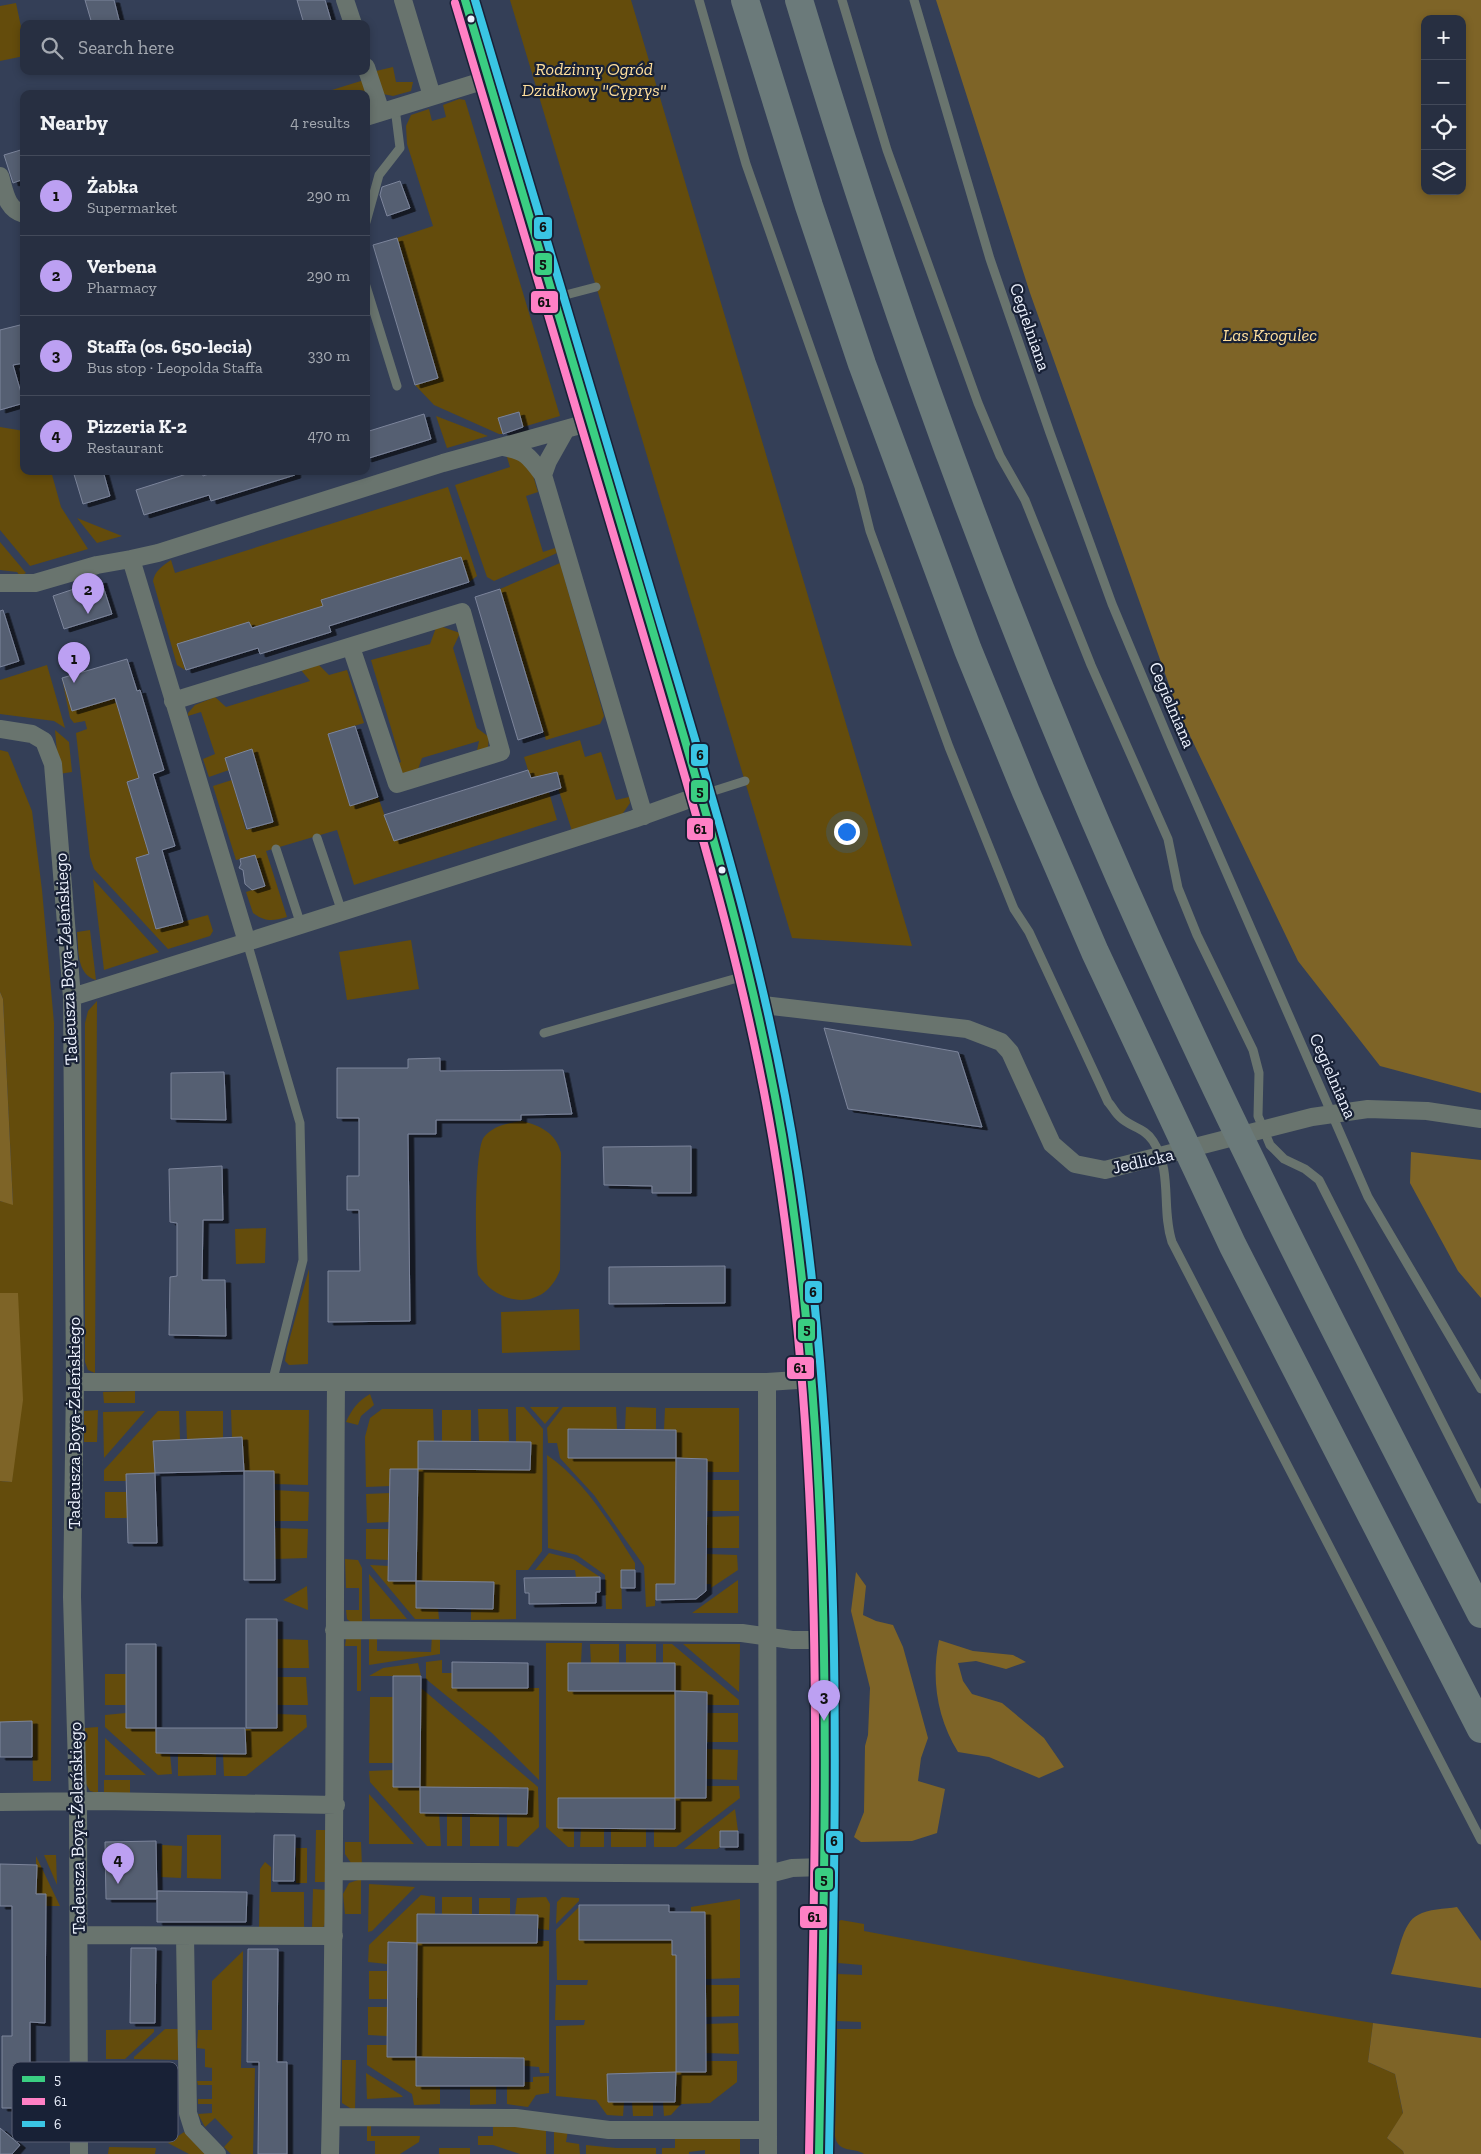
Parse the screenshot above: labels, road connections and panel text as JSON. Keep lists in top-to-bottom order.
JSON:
{
  "streets": {
    "street": ["Tadeusza Boya-Żeleńskiego", "Jedlicka"],
    "lane": ["Cegielniana"]
  },
  "crossings": [
    ["Cegielniana", "Jedlicka"]
  ],
  "parks": ["Rodzinny Ogród Działkowy \"Cyprys\"", "Las Krogulec"],
  "lines": ["transit line 5", "transit line 6", "transit line 61"],
  "legend": ["5", "61", "6"],
  "page": {
    "map_buttons": ["+", "−"],
    "search": "Search here",
    "heading": ["Nearby", "4 results"],
    "list": [
      {
        "mark": "1",
        "name": "Żabka",
        "note": "Supermarket",
        "value": "290 m"
      },
      {
        "mark": "2",
        "name": "Verbena",
        "note": "Pharmacy",
        "value": "290 m"
      },
      {
        "mark": "3",
        "name": "Staffa (os. 650-lecia)",
        "note": "Bus stop · Leopolda Staffa",
        "value": "330 m"
      },
      {
        "mark": "4",
        "name": "Pizzeria K-2",
        "note": "Restaurant",
        "value": "470 m"
      }
    ],
    "pins": [
      "2",
      "1",
      "3",
      "4"
    ]
  }
}
